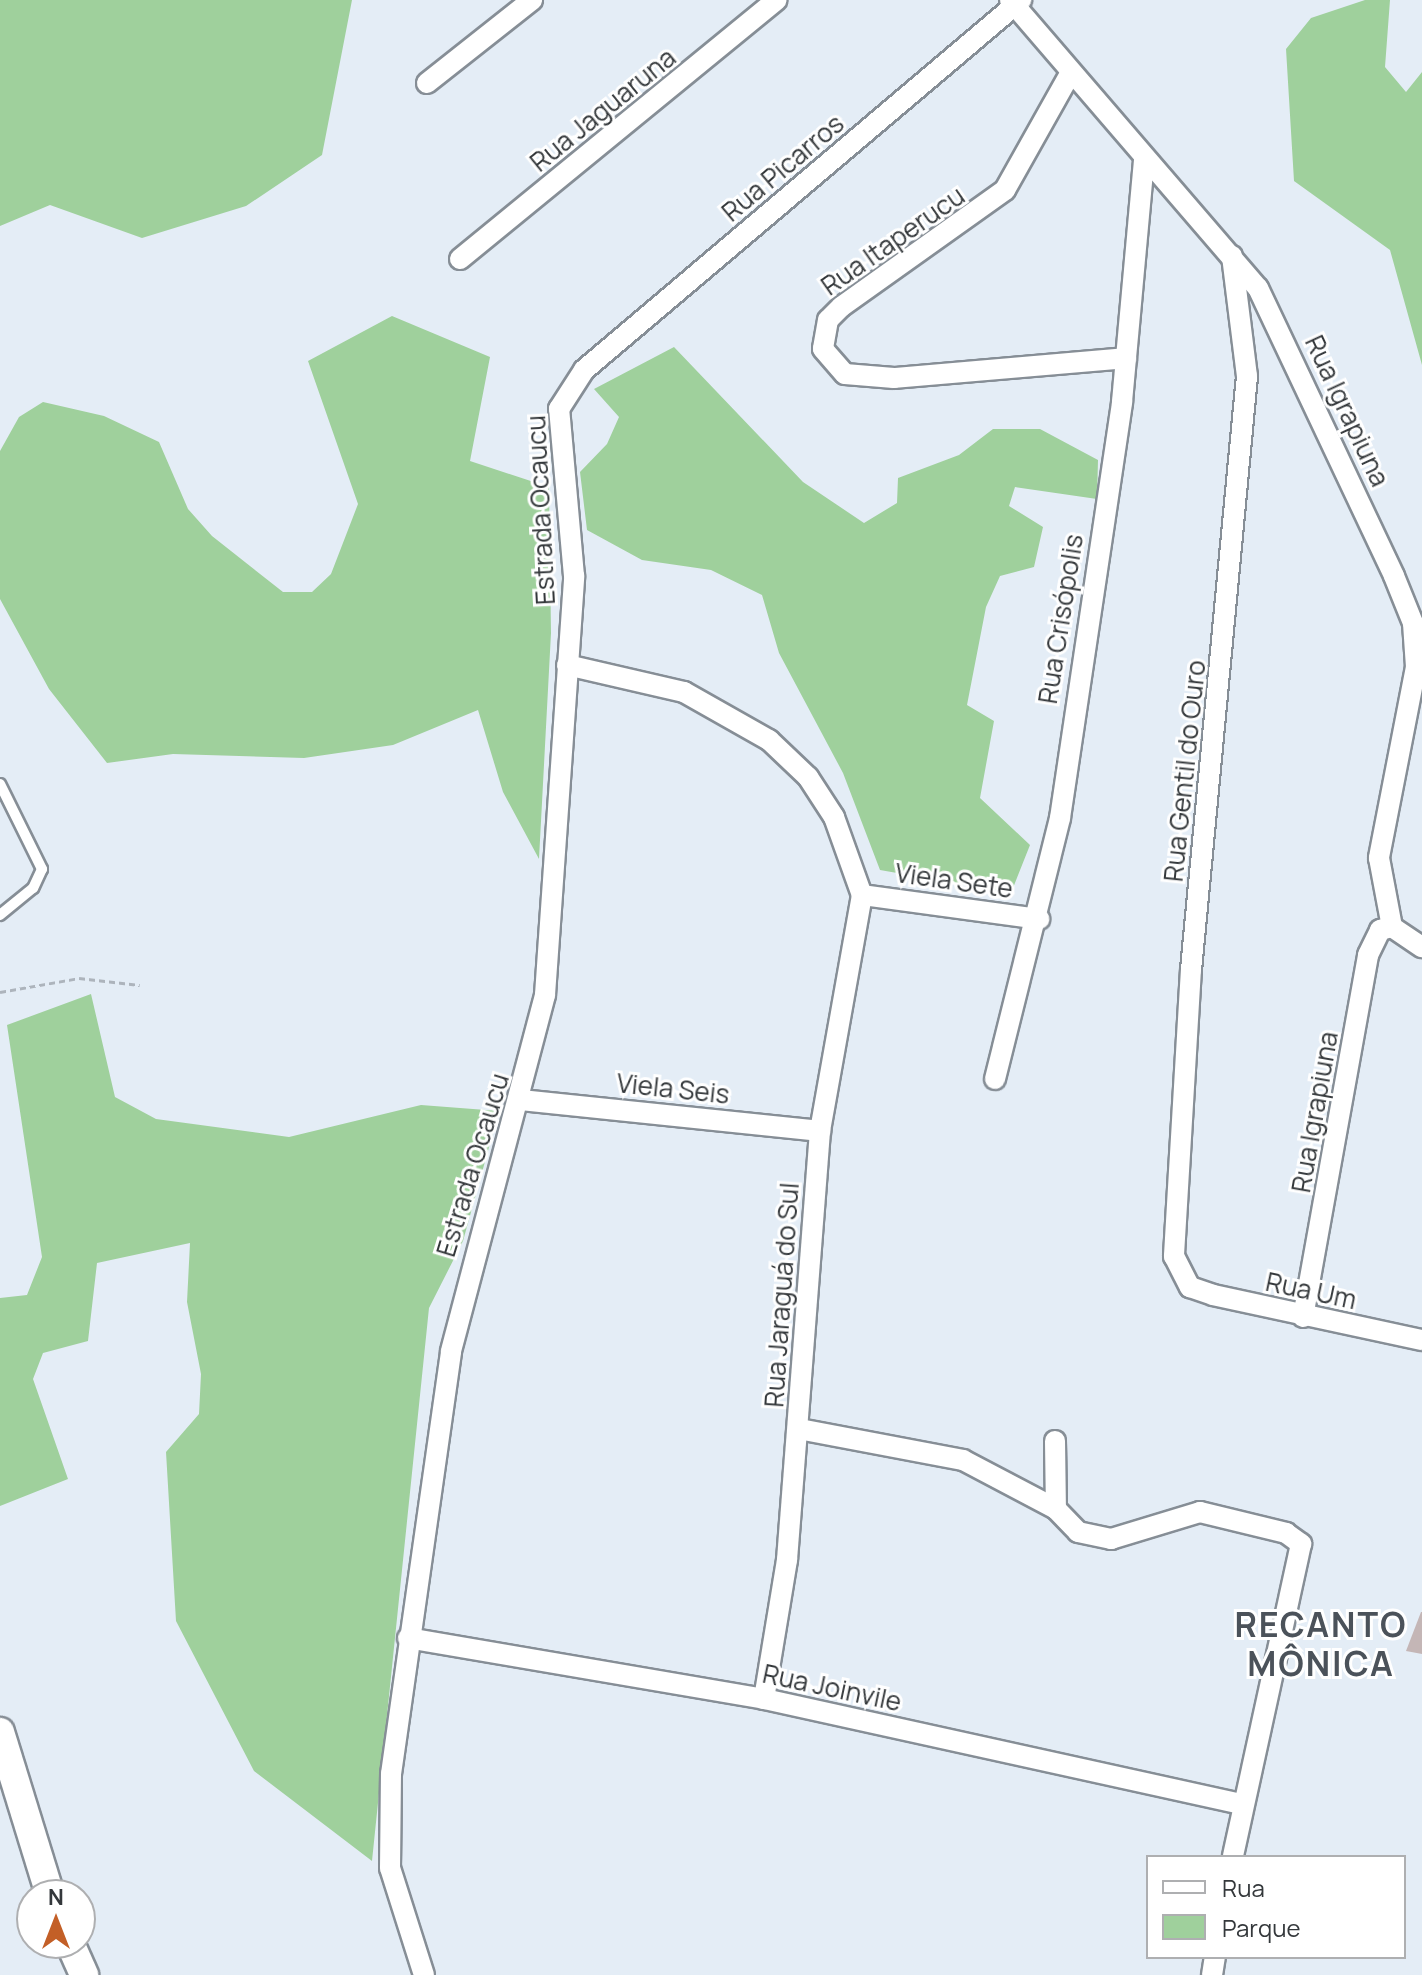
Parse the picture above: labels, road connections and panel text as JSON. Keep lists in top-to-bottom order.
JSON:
{
  "streets": {
    "street": [
      "Rua Jaguaruna",
      "Rua Picarros",
      "Rua Itaperucu",
      "Rua Igrapiuna",
      "Estrada Ocaucu",
      "Rua Crisópolis",
      "Rua Gentil do Ouro",
      "Viela Sete",
      "Viela Seis",
      "Rua Um",
      "Rua Jaraguá do Sul",
      "Rua Joinvile"
    ]
  },
  "crossings": [
    ["Rua Picarros", "Rua Igrapiuna"],
    ["Rua Picarros", "Estrada Ocaucu"],
    ["Rua Itaperucu", "Rua Igrapiuna"],
    ["Rua Itaperucu", "Rua Crisópolis"],
    ["Rua Igrapiuna", "Rua Crisópolis"],
    ["Rua Igrapiuna", "Rua Gentil do Ouro"],
    ["Rua Igrapiuna", "Rua Um"],
    ["Estrada Ocaucu", "Viela Seis"],
    ["Estrada Ocaucu", "Rua Joinvile"],
    ["Rua Crisópolis", "Viela Sete"],
    ["Rua Gentil do Ouro", "Rua Um"],
    ["Viela Sete", "Rua Jaraguá do Sul"],
    ["Viela Seis", "Rua Jaraguá do Sul"],
    ["Rua Jaraguá do Sul", "Rua Joinvile"]
  ],
  "districts": ["RECANTO MÔNICA"],
  "legend": ["Rua", "Parque"],
  "north": "top"
}
